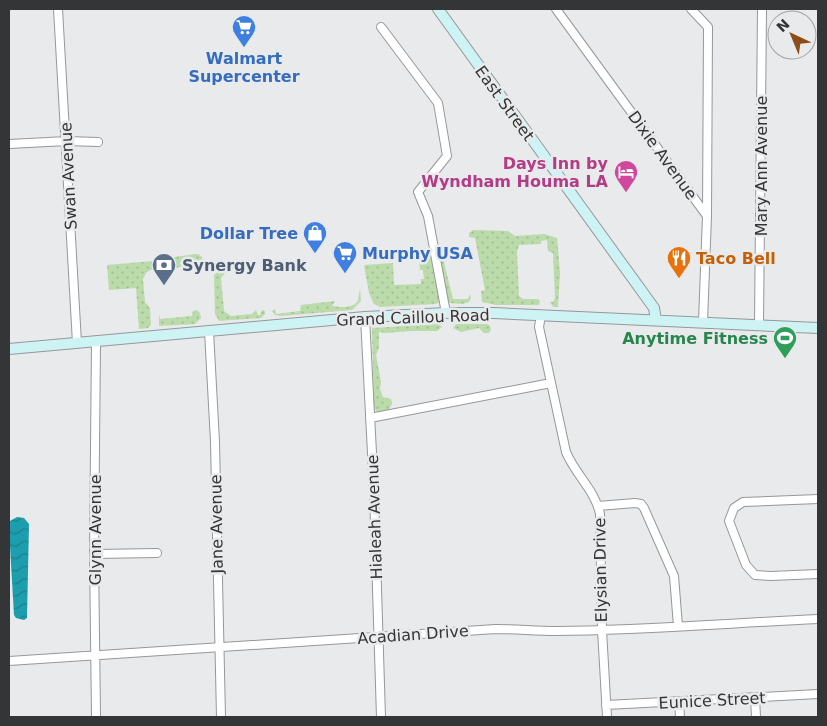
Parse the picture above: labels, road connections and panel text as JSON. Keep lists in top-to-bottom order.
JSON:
{
  "streets": {
    "main road": ["East Street", "Grand Caillou Road"],
    "street": [
      "Dixie Avenue",
      "Mary Ann Avenue",
      "Swan Avenue",
      "Hialeah Avenue",
      "Jane Avenue",
      "Glynn Avenue",
      "Elysian Drive",
      "Acadian Drive",
      "Eunice Street"
    ]
  },
  "crossings": [
    ["East Street", "Grand Caillou Road"],
    ["Dixie Avenue", "Grand Caillou Road"],
    ["Mary Ann Avenue", "Grand Caillou Road"],
    ["Swan Avenue", "Grand Caillou Road"],
    ["Grand Caillou Road", "Hialeah Avenue"],
    ["Grand Caillou Road", "Jane Avenue"],
    ["Grand Caillou Road", "Glynn Avenue"],
    ["Grand Caillou Road", "Elysian Drive"],
    ["Hialeah Avenue", "Acadian Drive"],
    ["Jane Avenue", "Acadian Drive"],
    ["Glynn Avenue", "Acadian Drive"],
    ["Elysian Drive", "Acadian Drive"],
    ["Elysian Drive", "Eunice Street"]
  ],
  "places": {
    "supermarket": ["Walmart Supercenter", "Murphy USA"],
    "hotel": ["Days Inn by Wyndham Houma LA"],
    "shop": ["Dollar Tree"],
    "restaurant": ["Taco Bell"],
    "bank": ["Synergy Bank"],
    "sports": ["Anytime Fitness"]
  },
  "north": "top left"
}
